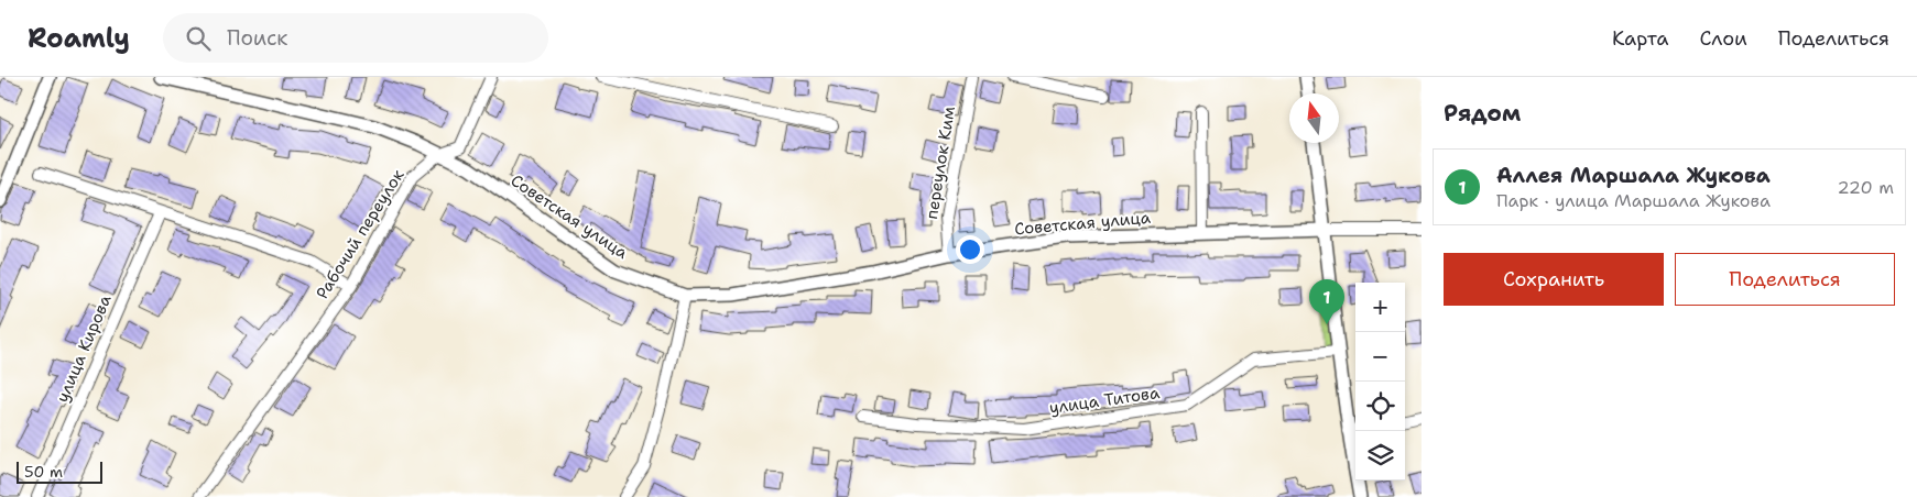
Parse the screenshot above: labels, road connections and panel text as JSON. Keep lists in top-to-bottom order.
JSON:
{
  "streets": {
    "street": [
      "переулок Ким",
      "Советская улица",
      "Рабочий переулок",
      "улица Кирова",
      "улица Титова"
    ]
  },
  "crossings": [
    ["переулок Ким", "Советская улица"],
    ["Советская улица", "Рабочий переулок"]
  ],
  "scale_bar": "50 m",
  "north": "top",
  "page": {
    "header": "Roamly",
    "search": "Поиск",
    "nav": ["Карта", "Слои", "Поделиться"],
    "heading": "Рядом",
    "list": [
      {
        "mark": "1",
        "name": "Аллея Маршала Жукова",
        "note": "Парк · улица Маршала Жукова",
        "value": "220 m"
      }
    ],
    "buttons": ["Сохранить", "Поделиться"],
    "pins": "1",
    "map_buttons": ["+", "−"],
    "scale": "50 m"
  }
}
